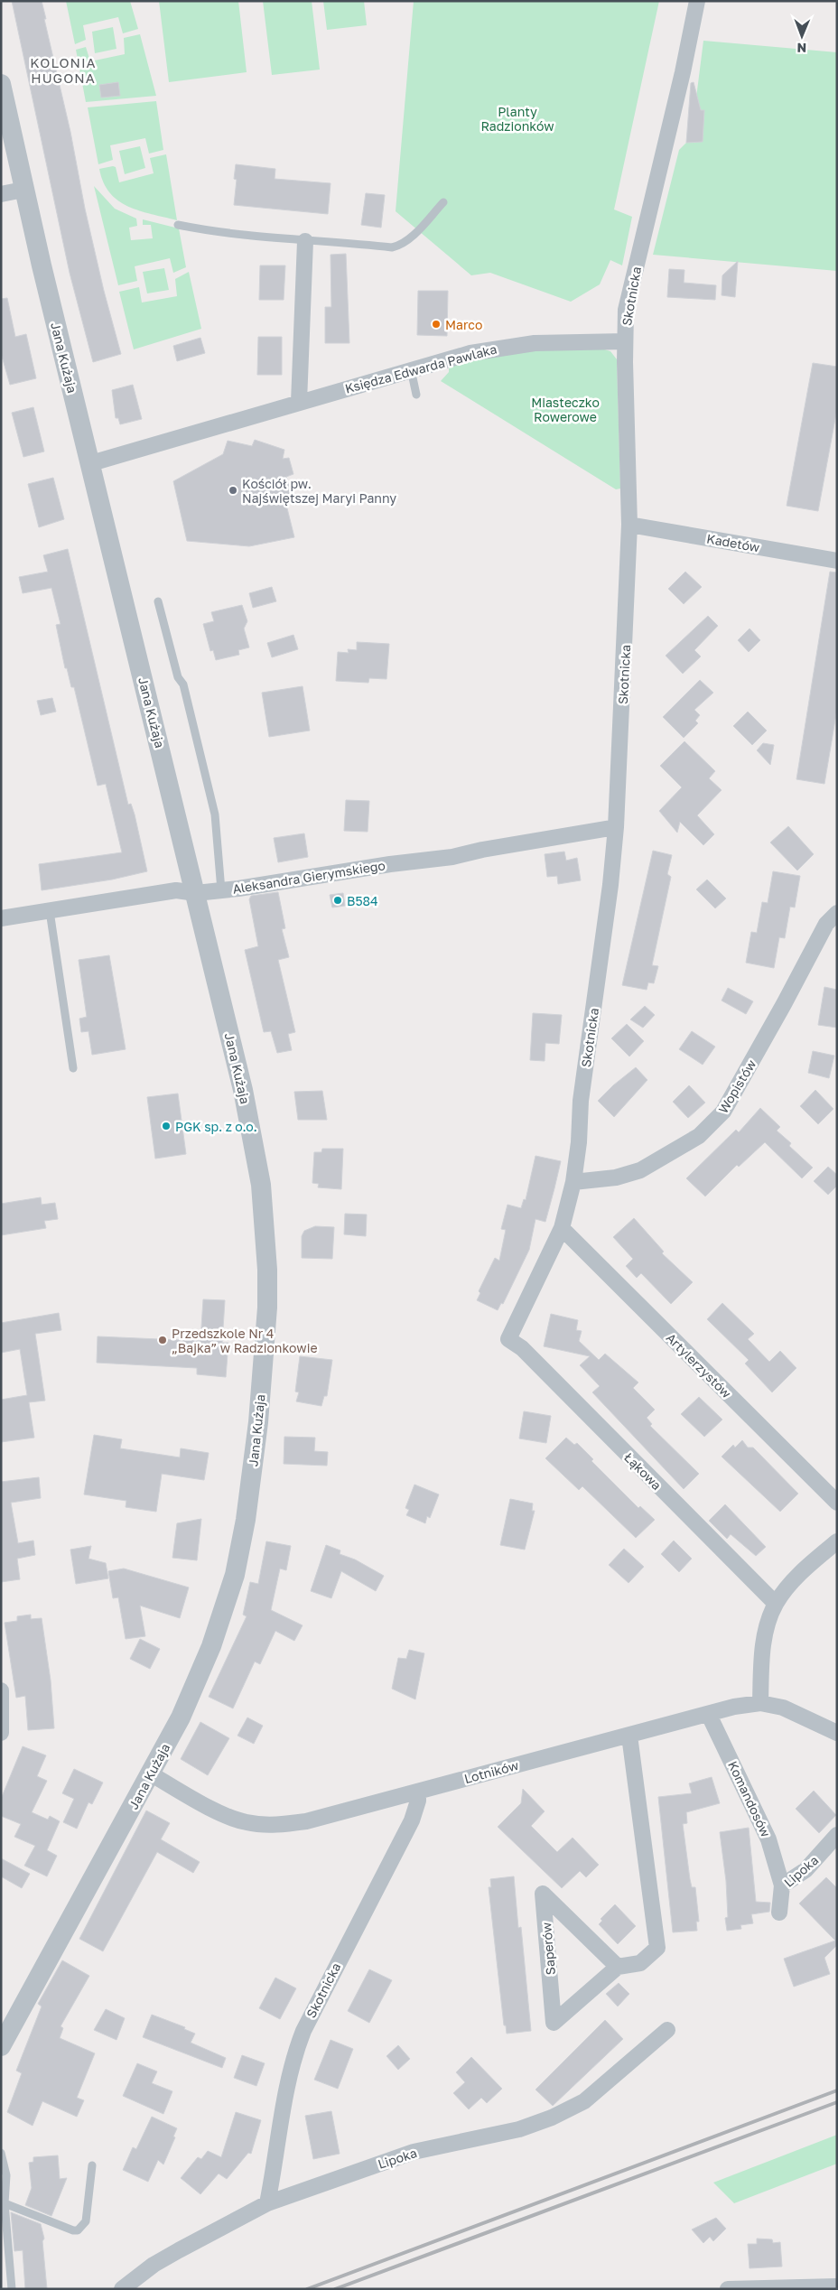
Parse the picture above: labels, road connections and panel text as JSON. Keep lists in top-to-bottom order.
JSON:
{
  "streets": {
    "street": [
      "Skotnicka",
      "Jana Kużaja",
      "Księdza Edwarda Pawlaka",
      "Kadetów",
      "Aleksandra Gierymskiego",
      "Wopistów",
      "Artylerzystów",
      "Łąkowa",
      "Lotników",
      "Komandosów",
      "Lipoka",
      "Saperów"
    ]
  },
  "crossings": [
    ["Skotnicka", "Księdza Edwarda Pawlaka"],
    ["Skotnicka", "Kadetów"],
    ["Skotnicka", "Aleksandra Gierymskiego"],
    ["Skotnicka", "Wopistów"],
    ["Skotnicka", "Artylerzystów"],
    ["Skotnicka", "Łąkowa"],
    ["Skotnicka", "Lotników"],
    ["Skotnicka", "Lipoka"],
    ["Jana Kużaja", "Księdza Edwarda Pawlaka"],
    ["Jana Kużaja", "Aleksandra Gierymskiego"],
    ["Jana Kużaja", "Lotników"],
    ["Lotników", "Komandosów"],
    ["Komandosów", "Lipoka"]
  ],
  "districts": ["KOLONIA HUGONA"],
  "parks": ["Planty Radzionków", "Miasteczko Rowerowe"],
  "places": [
    "Marco",
    "Kościół pw. Najświętszej Maryi Panny",
    "B584",
    "PGK sp. z o.o.",
    "Przedszkole Nr 4 „Bajka” w Radzionkowie"
  ],
  "north": "bottom"
}
